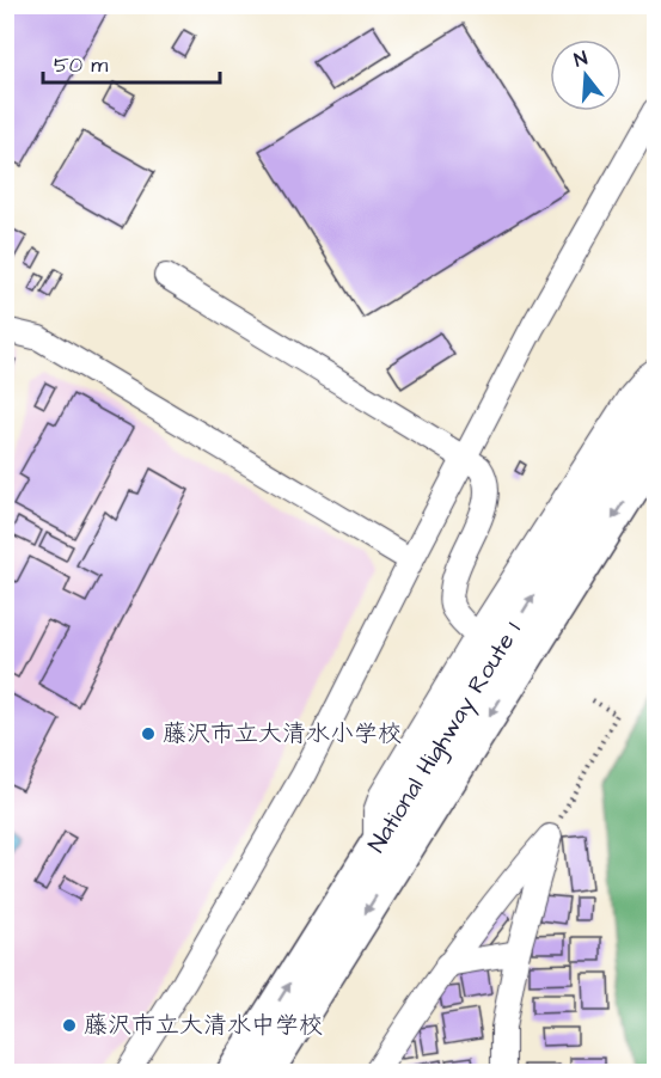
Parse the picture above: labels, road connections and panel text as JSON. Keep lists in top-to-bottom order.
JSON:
{
  "streets": {
    "highway": ["National Highway Route 1"]
  },
  "places": ["藤沢市立大清水小学校", "藤沢市立大清水中学校"],
  "scale_bar": "50 m",
  "north": "top"
}
